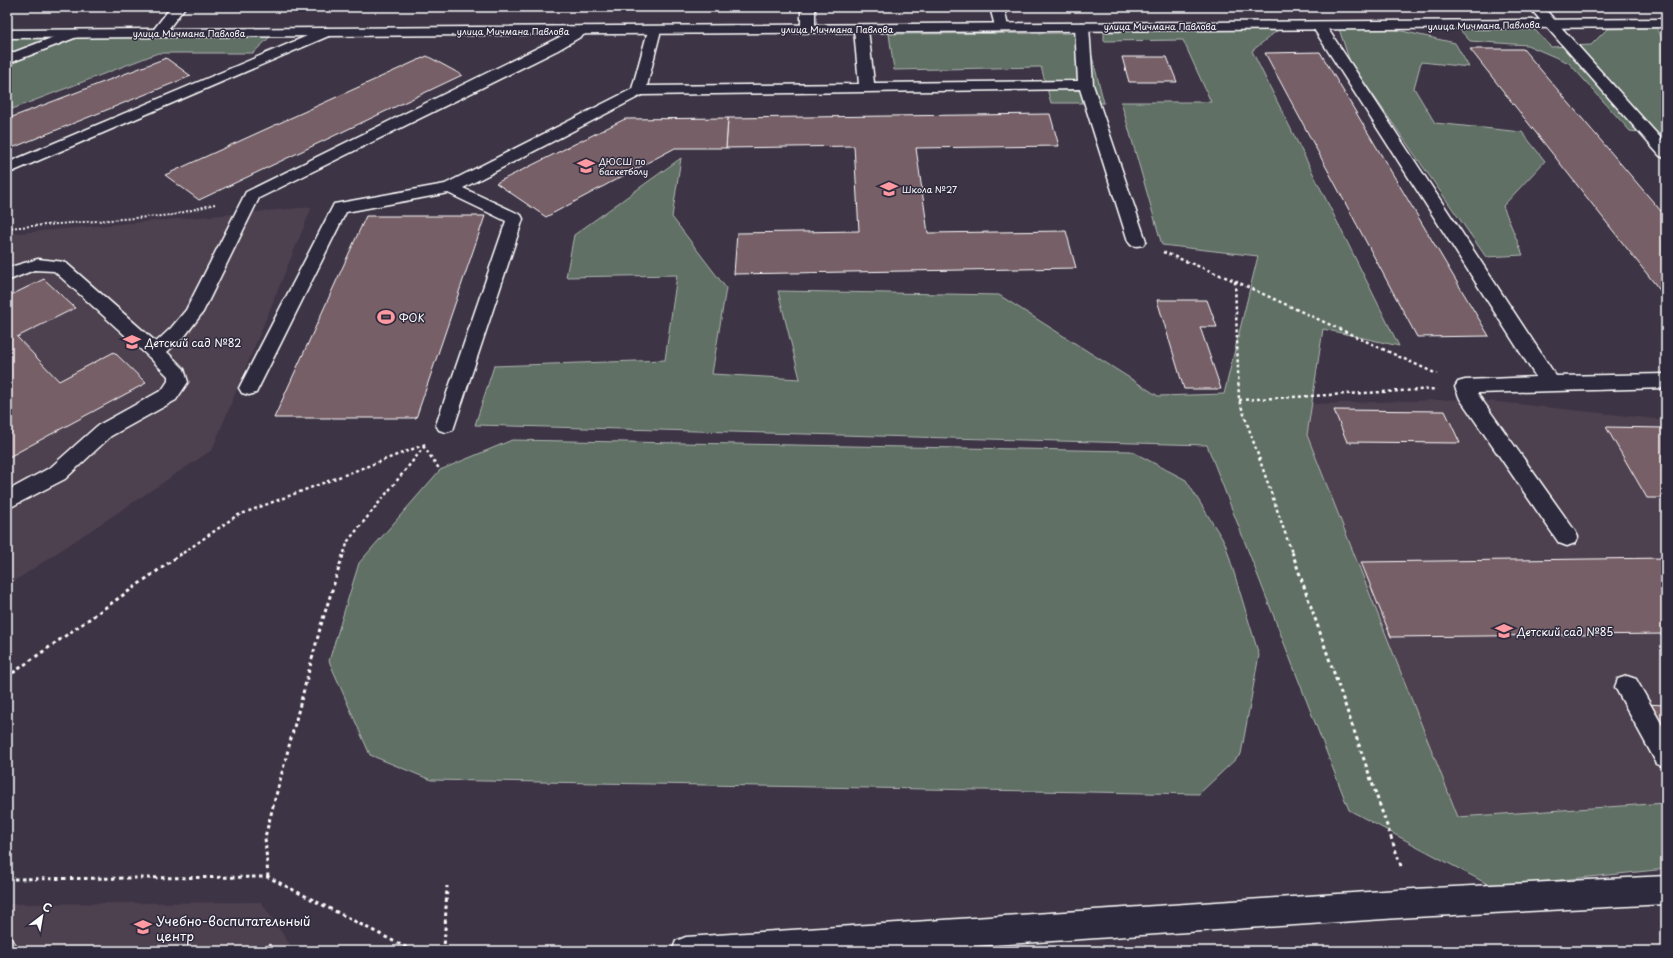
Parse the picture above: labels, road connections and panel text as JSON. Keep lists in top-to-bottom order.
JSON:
{
  "streets": {
    "street": ["улица Мичмана Павлова"]
  },
  "places": {
    "school or university": [
      "ДЮСШ по баскетболу",
      "Школа №27",
      "Детский сад №82",
      "Детский сад №85",
      "Учебно-воспитательный центр"
    ],
    "sports": ["ФОК"]
  },
  "north": "top right"
}
